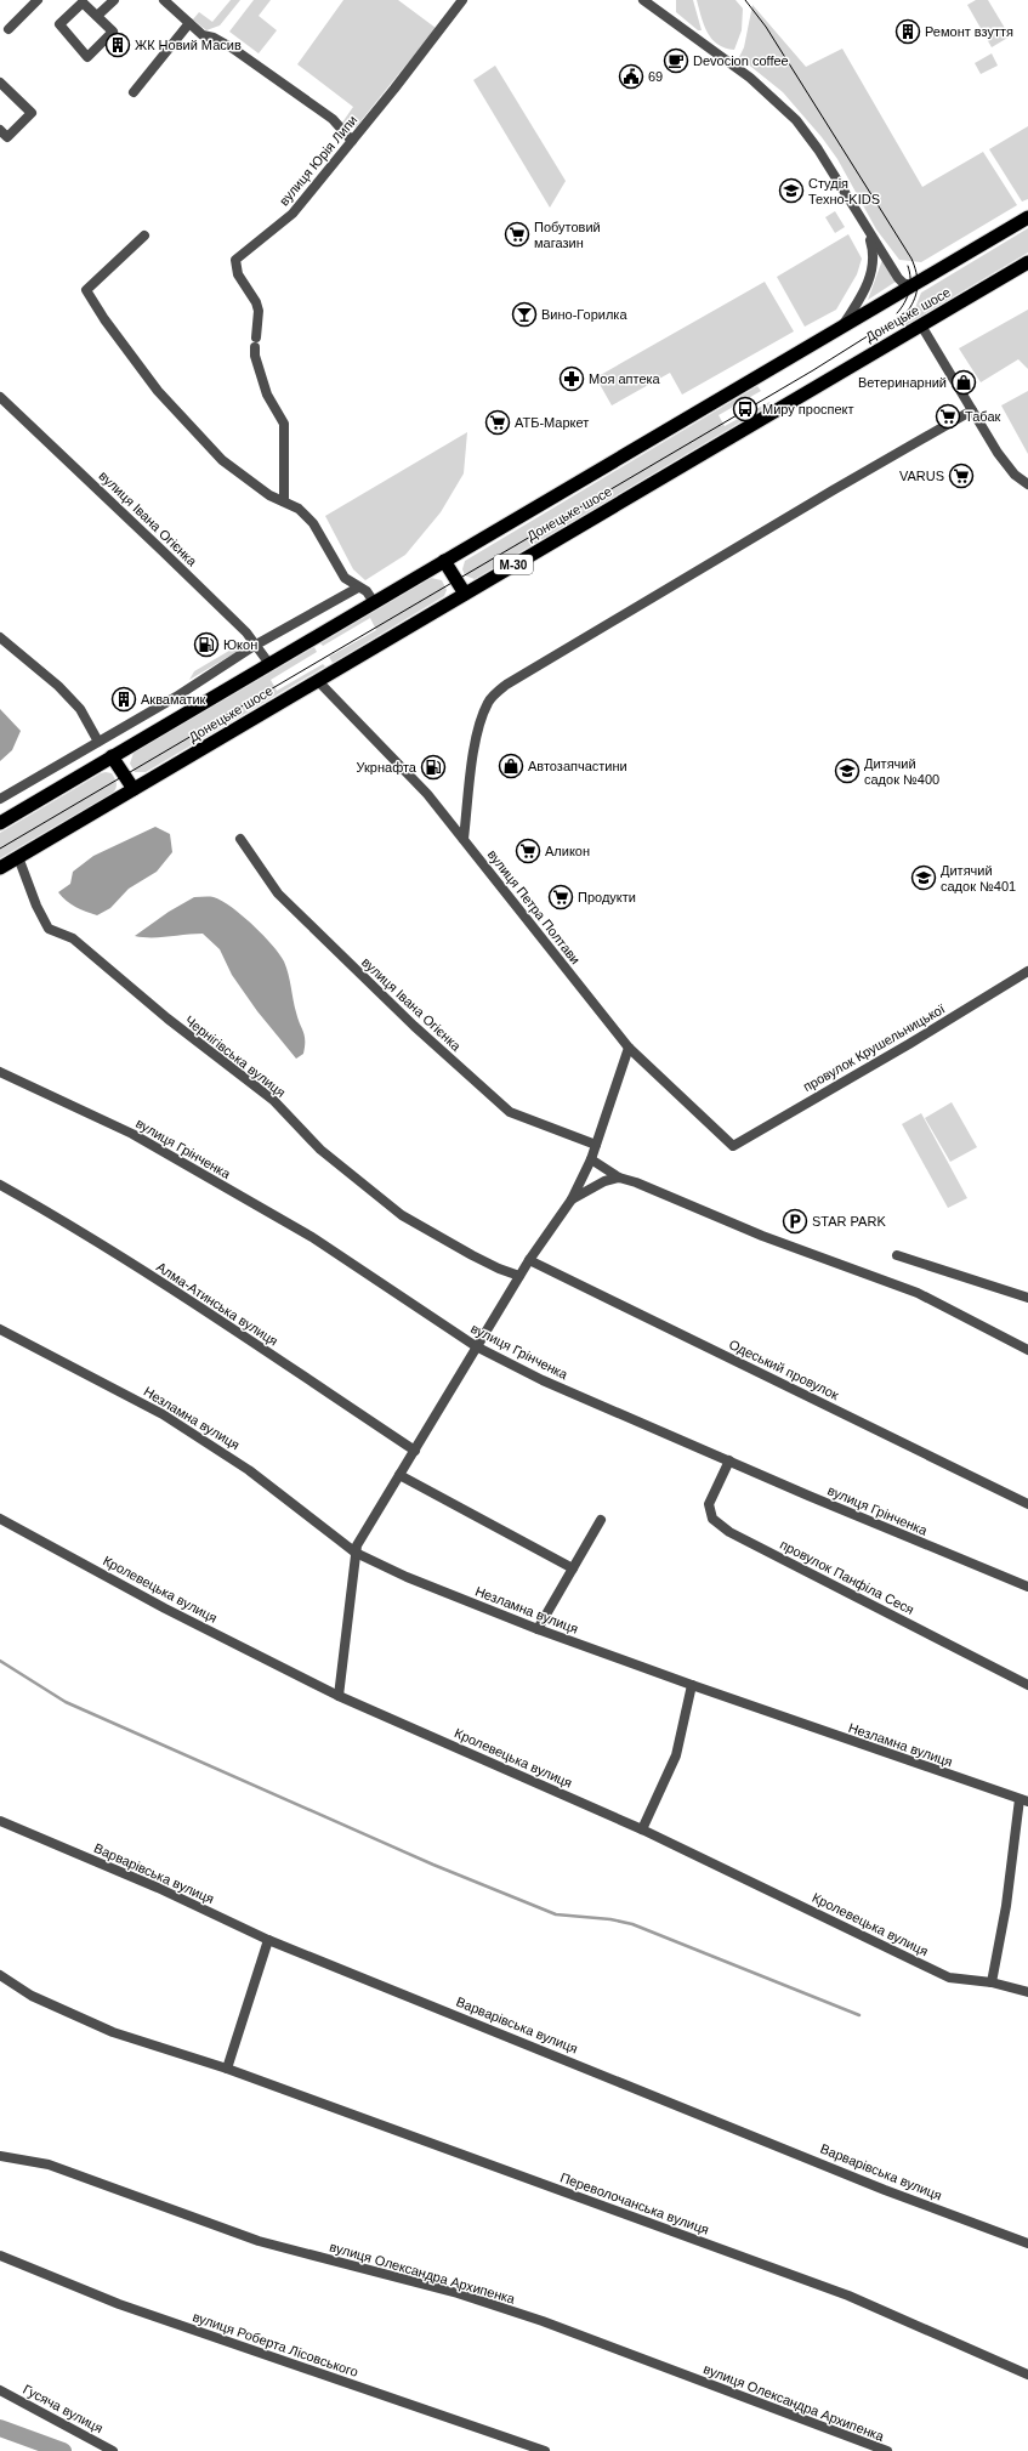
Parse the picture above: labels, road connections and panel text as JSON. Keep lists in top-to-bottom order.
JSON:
{
  "streets": {
    "highway": ["Донецьке шосе", "М-30"],
    "street": [
      "вулиця Юрія Липи",
      "вулиця Івана Огієнка",
      "вулиця Петра Полтави",
      "провулок Крушельницької",
      "Чернігівська вулиця",
      "вулиця Грінченка",
      "Алма-Атинська вулиця",
      "Одеський провулок",
      "Незламна вулиця",
      "провулок Панфіла Сеся",
      "Кролевецька вулиця",
      "Варварівська вулиця",
      "Переволочанська вулиця",
      "вулиця Олександра Архипенка",
      "вулиця Роберта Лісовського",
      "Гусяча вулиця"
    ]
  },
  "crossings": [
    ["Донецьке шосе", "вулиця Івана Огієнка"],
    ["Донецьке шосе", "вулиця Петра Полтави"],
    ["Донецьке шосе", "Чернігівська вулиця"],
    ["вулиця Петра Полтави", "провулок Крушельницької"],
    ["вулиця Грінченка", "провулок Панфіла Сеся"],
    ["Незламна вулиця", "Кролевецька вулиця"]
  ],
  "places": {
    "building": ["Ремонт взуття", "ЖК Новий Масив", "Акваматик"],
    "cafe": ["Devocion coffee"],
    "public building": ["69"],
    "school or university": ["Студія Техно-KIDS", "Дитячий садок №400", "Дитячий садок №401"],
    "supermarket": [
      "Побутовий магазин",
      "Табак",
      "АТБ-Маркет",
      "VARUS",
      "Аликон",
      "Продукти"
    ],
    "bar": ["Вино-Горилка"],
    "pharmacy": ["Моя аптека"],
    "shop": ["Ветеринарний", "Автозапчастини"],
    "bus stop": ["Миру проспект"],
    "fuel station": ["Юкон", "Укрнафта"],
    "parking": ["STAR PARK"]
  }
}
